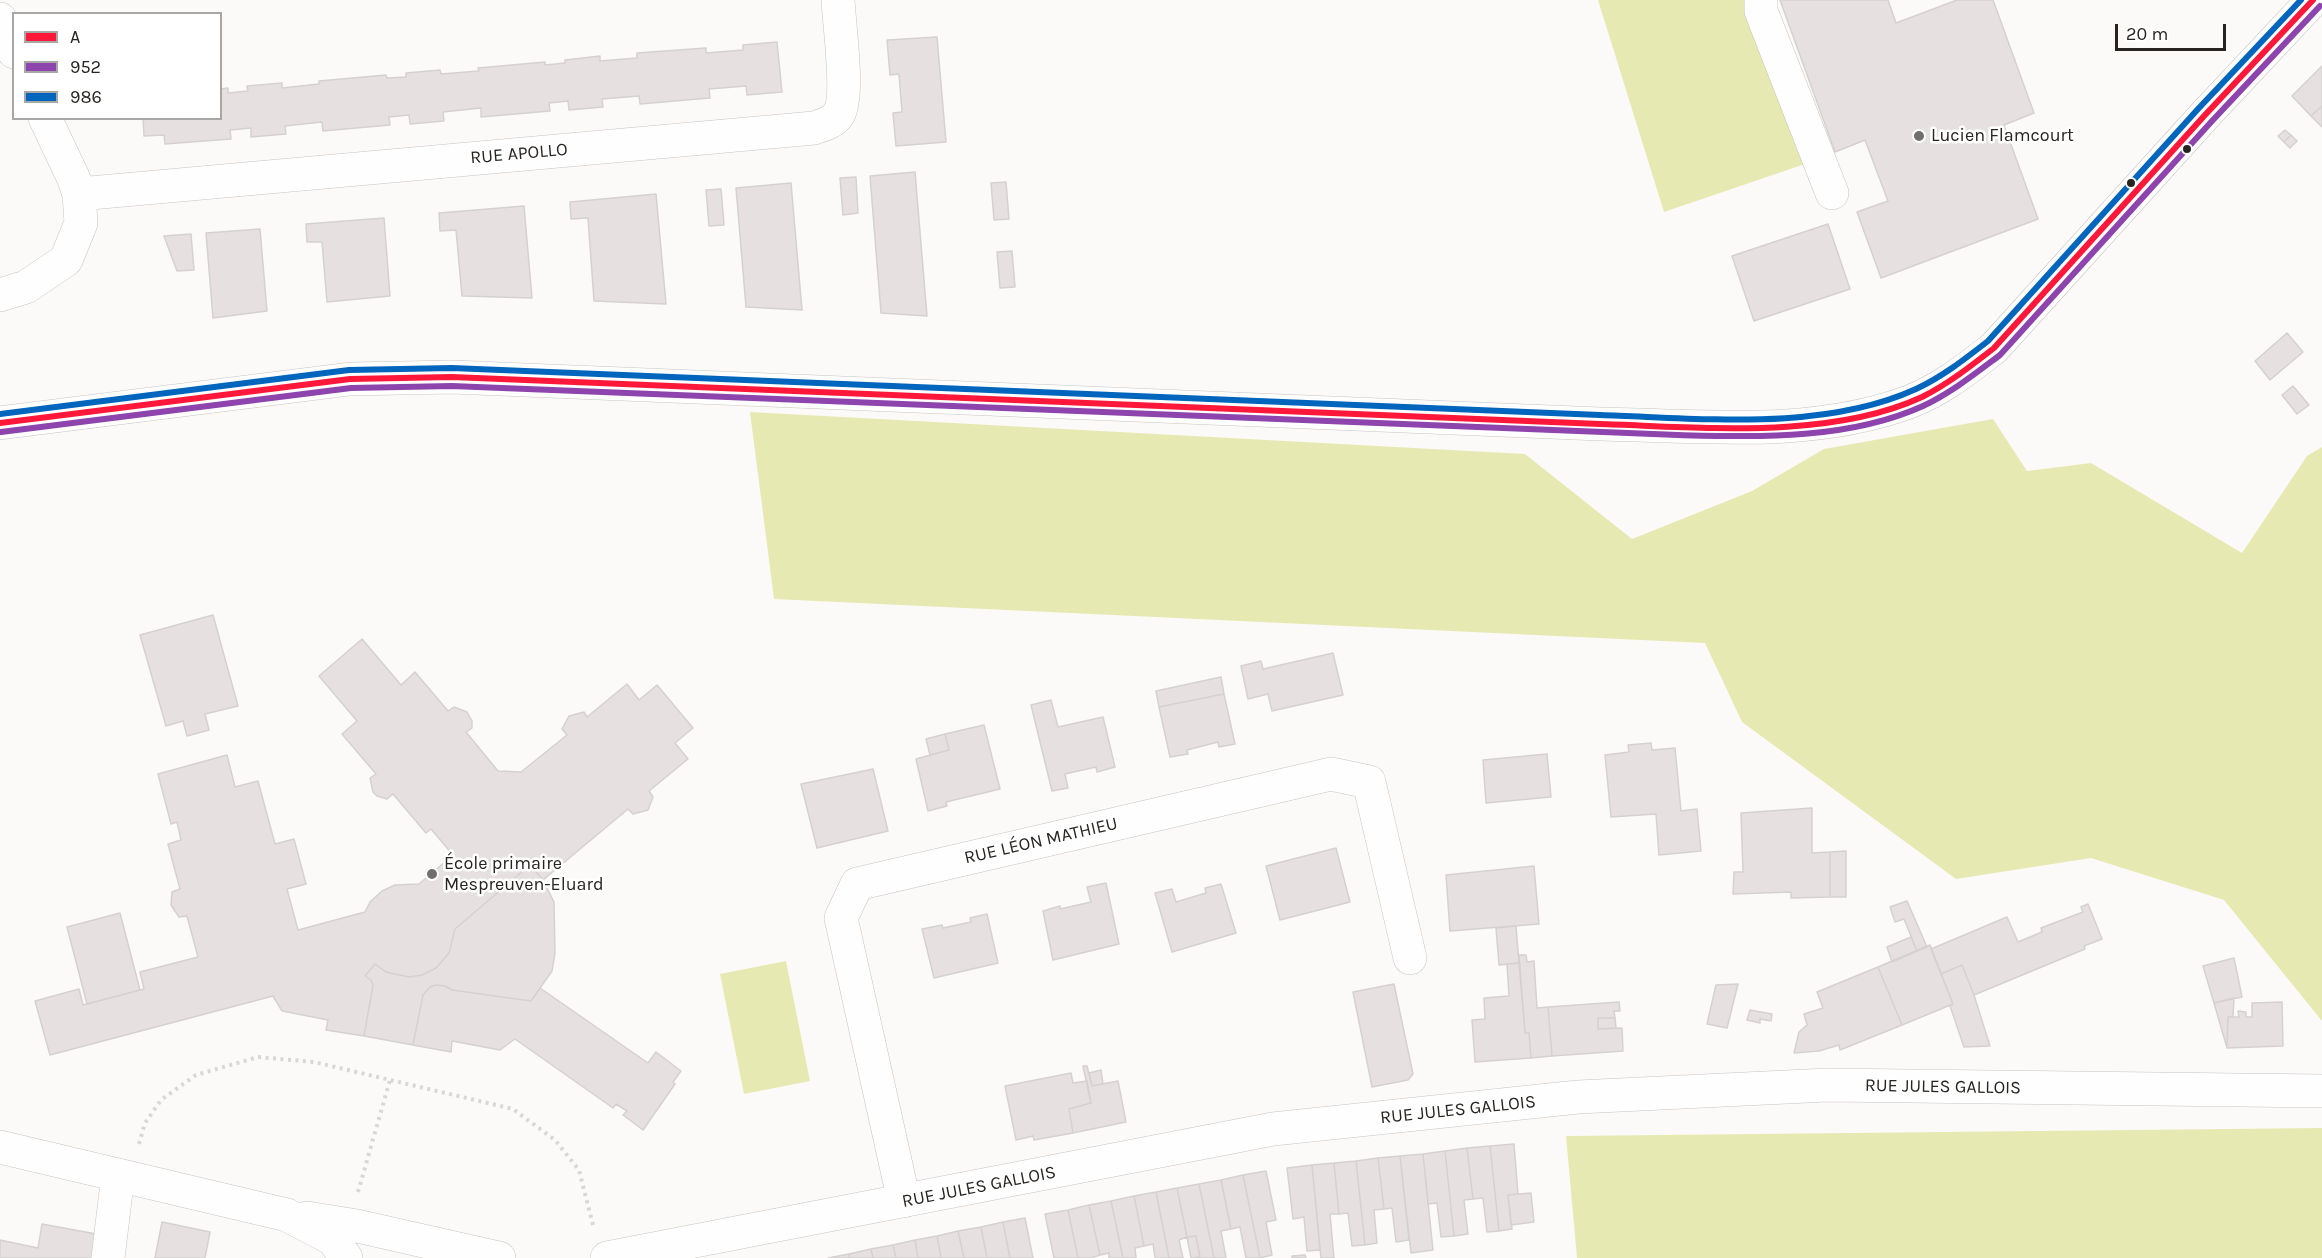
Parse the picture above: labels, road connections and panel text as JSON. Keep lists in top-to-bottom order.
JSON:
{
  "streets": {
    "street": ["RUE APOLLO", "RUE LÉON MATHIEU", "RUE JULES GALLOIS"]
  },
  "crossings": [
    ["RUE LÉON MATHIEU", "RUE JULES GALLOIS"]
  ],
  "places": ["Lucien Flamcourt", "École primaire Mespreuven-Eluard"],
  "lines": ["transit line A", "transit line 986", "transit line 952"],
  "legend": ["A", "952", "986"],
  "scale_bar": "20 m"
}
